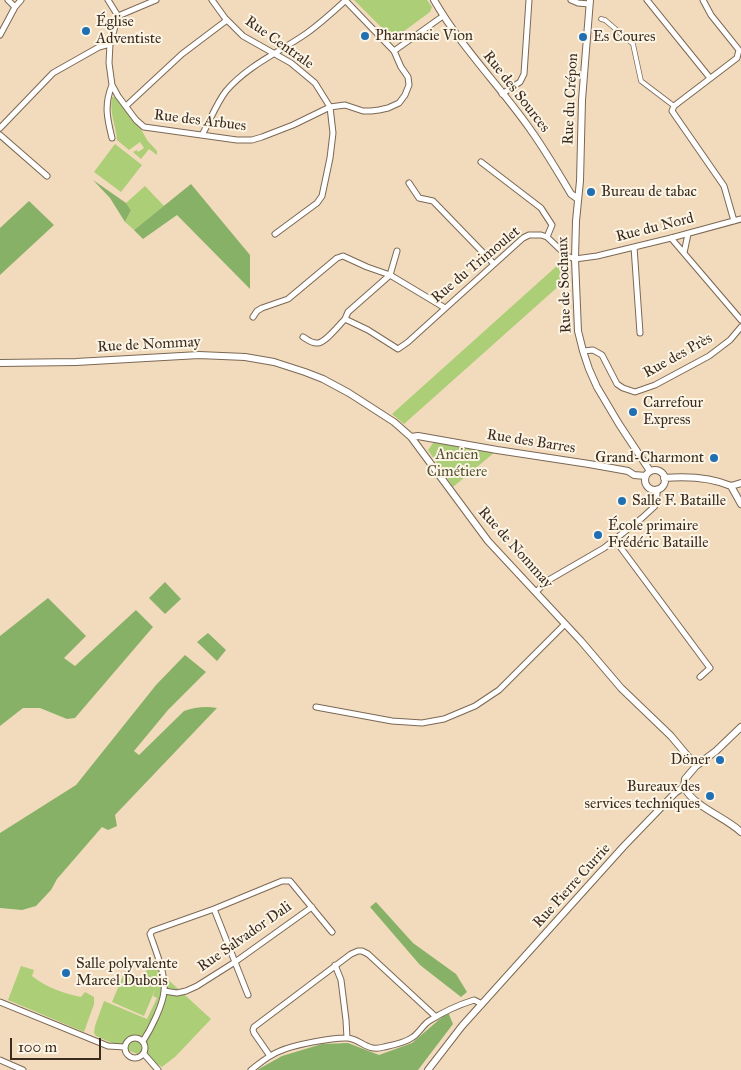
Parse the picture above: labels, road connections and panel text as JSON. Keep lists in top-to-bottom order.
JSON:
{
  "streets": {
    "street": [
      "Rue Centrale",
      "Rue des Sources",
      "Rue du Crépon",
      "Rue des Arbues",
      "Rue du Nord",
      "Rue du Trimoulet",
      "Rue de Sochaux",
      "Rue de Nommay",
      "Rue des Près",
      "Rue des Barres",
      "Rue Pierre Currie",
      "Rue Salvador Dali"
    ]
  },
  "crossings": [
    ["Rue Centrale", "Rue des Arbues"],
    ["Rue des Sources", "Rue du Crépon"],
    ["Rue des Sources", "Rue de Sochaux"],
    ["Rue du Crépon", "Rue de Sochaux"],
    ["Rue du Nord", "Rue de Sochaux"],
    ["Rue de Sochaux", "Rue des Près"],
    ["Rue de Sochaux", "Rue des Barres"],
    ["Rue de Nommay", "Rue des Barres"],
    ["Rue de Nommay", "Rue Pierre Currie"]
  ],
  "parks": ["Ancien Cimétiere"],
  "places": [
    "Église Adventiste",
    "Pharmacie Vion",
    "Es Coures",
    "Bureau de tabac",
    "Carrefour Express",
    "Grand-Charmont",
    "Salle F. Bataille",
    "École primaire Frédéric Bataille",
    "Döner",
    "Bureaux des services techniques",
    "Salle polyvalente Marcel Dubois"
  ],
  "scale_bar": "100 m"
}
